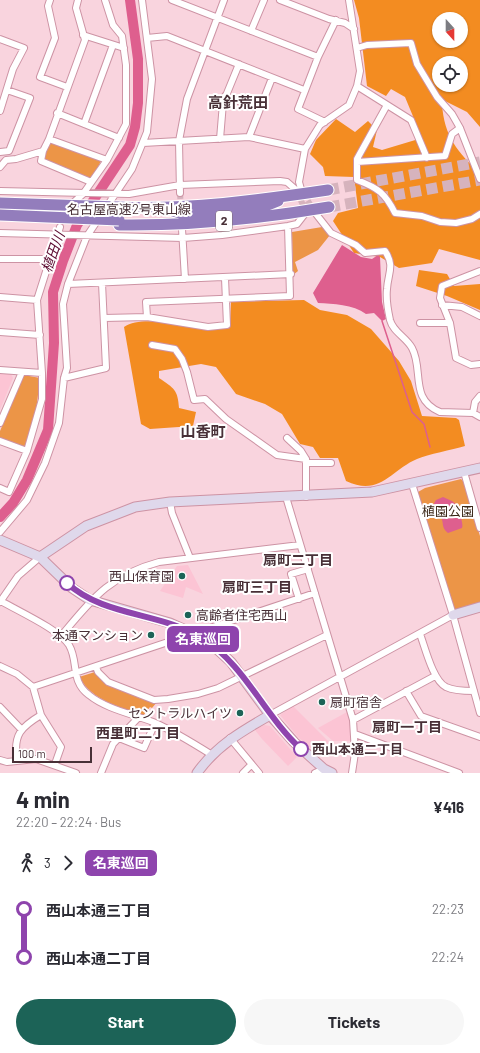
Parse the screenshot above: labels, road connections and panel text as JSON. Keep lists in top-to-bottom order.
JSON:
{
  "streets": {
    "highway": ["名古屋高速2号東山線", "2"]
  },
  "crossings": [
    ["名古屋高速2号東山線", "2"]
  ],
  "districts": [
    "高針荒田",
    "山香町",
    "扇町二丁目",
    "扇町三丁目",
    "扇町一丁目",
    "西里町二丁目"
  ],
  "water": ["植田川"],
  "parks": ["植園公園"],
  "places": [
    "西山保育園",
    "高齢者住宅西山",
    "本通マンション",
    "扇町宿舎",
    "セントラルハイツ",
    "西山本通二丁目"
  ],
  "lines": ["bus line 名東巡回"],
  "scale_bar": "100 m",
  "north": "bottom",
  "page": {
    "on_map": "名東巡回",
    "scale": "100 m",
    "heading": ["4 min", "22:20 – 22:24 · Bus", "¥416"],
    "legs": ["3", "名東巡回"],
    "list": [
      {
        "name": "西山本通三丁目",
        "value": "22:23"
      },
      {
        "name": "西山本通二丁目",
        "value": "22:24"
      }
    ],
    "buttons": ["Start", "Tickets"]
  }
}
